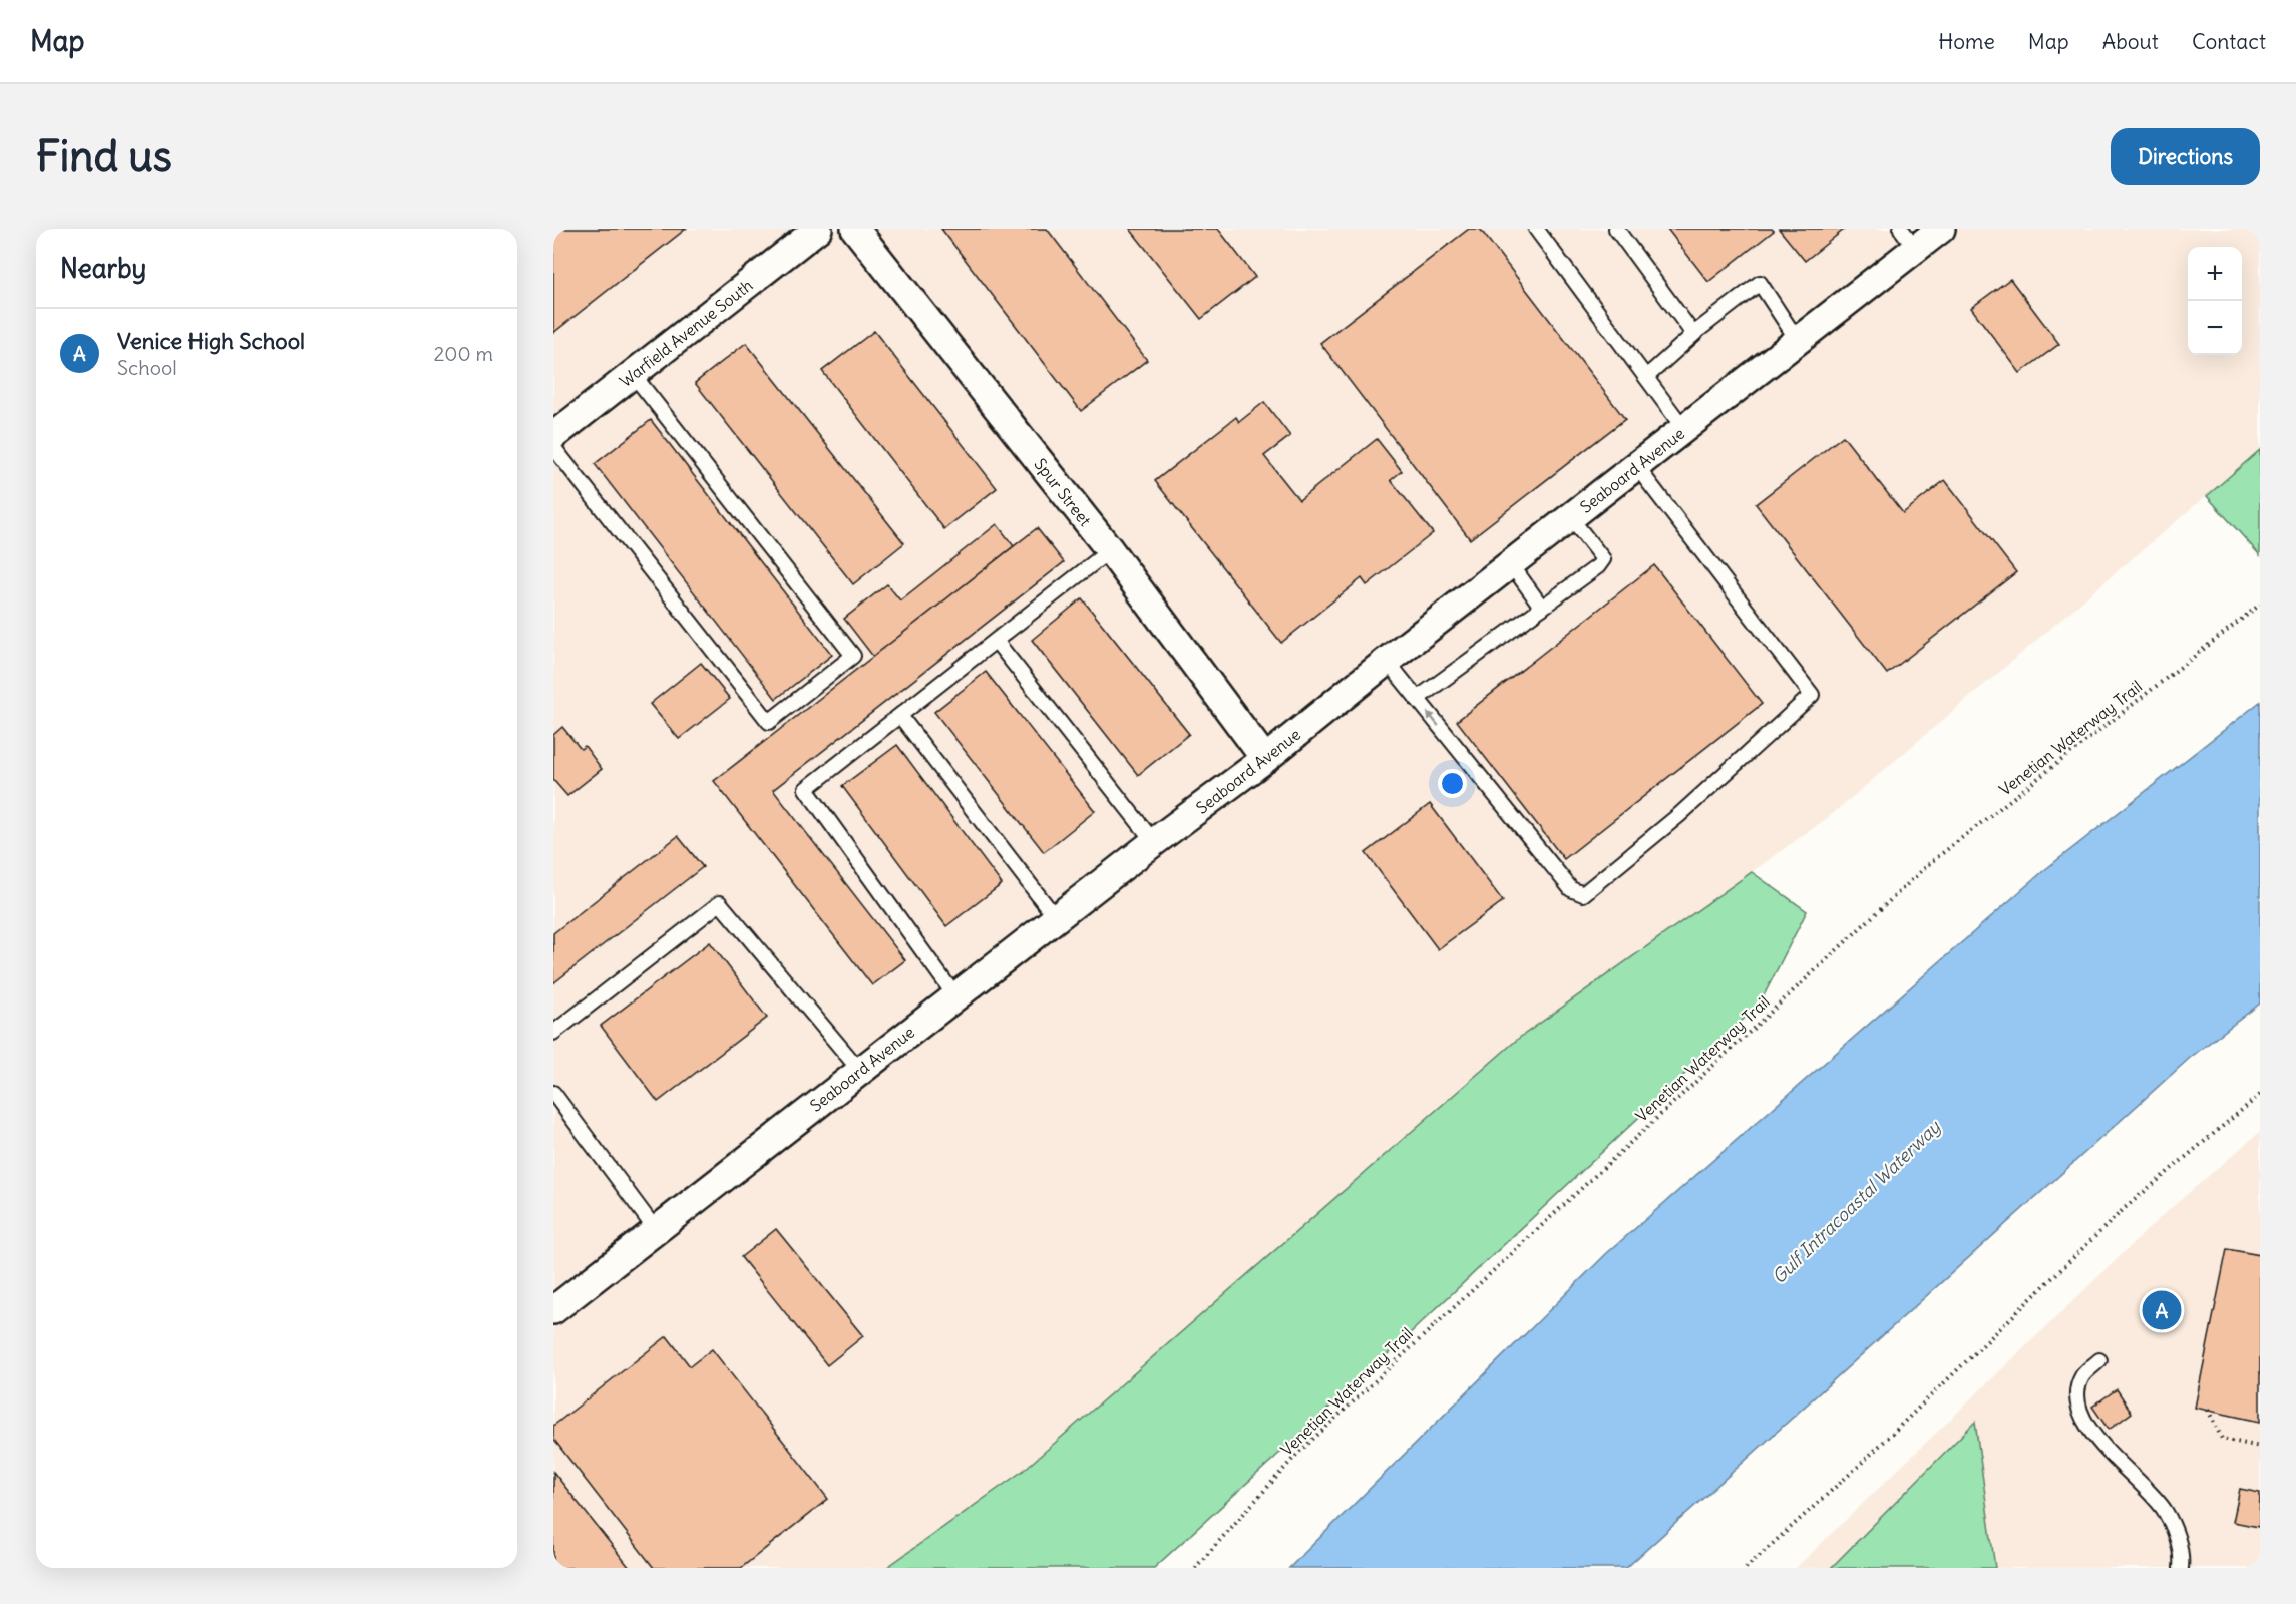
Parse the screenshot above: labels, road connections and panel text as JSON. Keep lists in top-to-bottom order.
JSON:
{
  "streets": {
    "street": ["Warfield Avenue South", "Seaboard Avenue", "Spur Street"],
    "path": ["Venetian Waterway Trail"]
  },
  "crossings": [
    ["Seaboard Avenue", "Spur Street"]
  ],
  "water": ["Gulf Intracoastal Waterway"],
  "page": {
    "header": "Map",
    "nav": [
      "Home",
      "Map",
      "About",
      "Contact"
    ],
    "buttons": "Directions",
    "title": "Find us",
    "heading": "Nearby",
    "map_buttons": ["+", "−"],
    "list": [
      {
        "mark": "A",
        "name": "Venice High School",
        "note": "School",
        "value": "200 m"
      }
    ],
    "pins": "A"
  }
}
